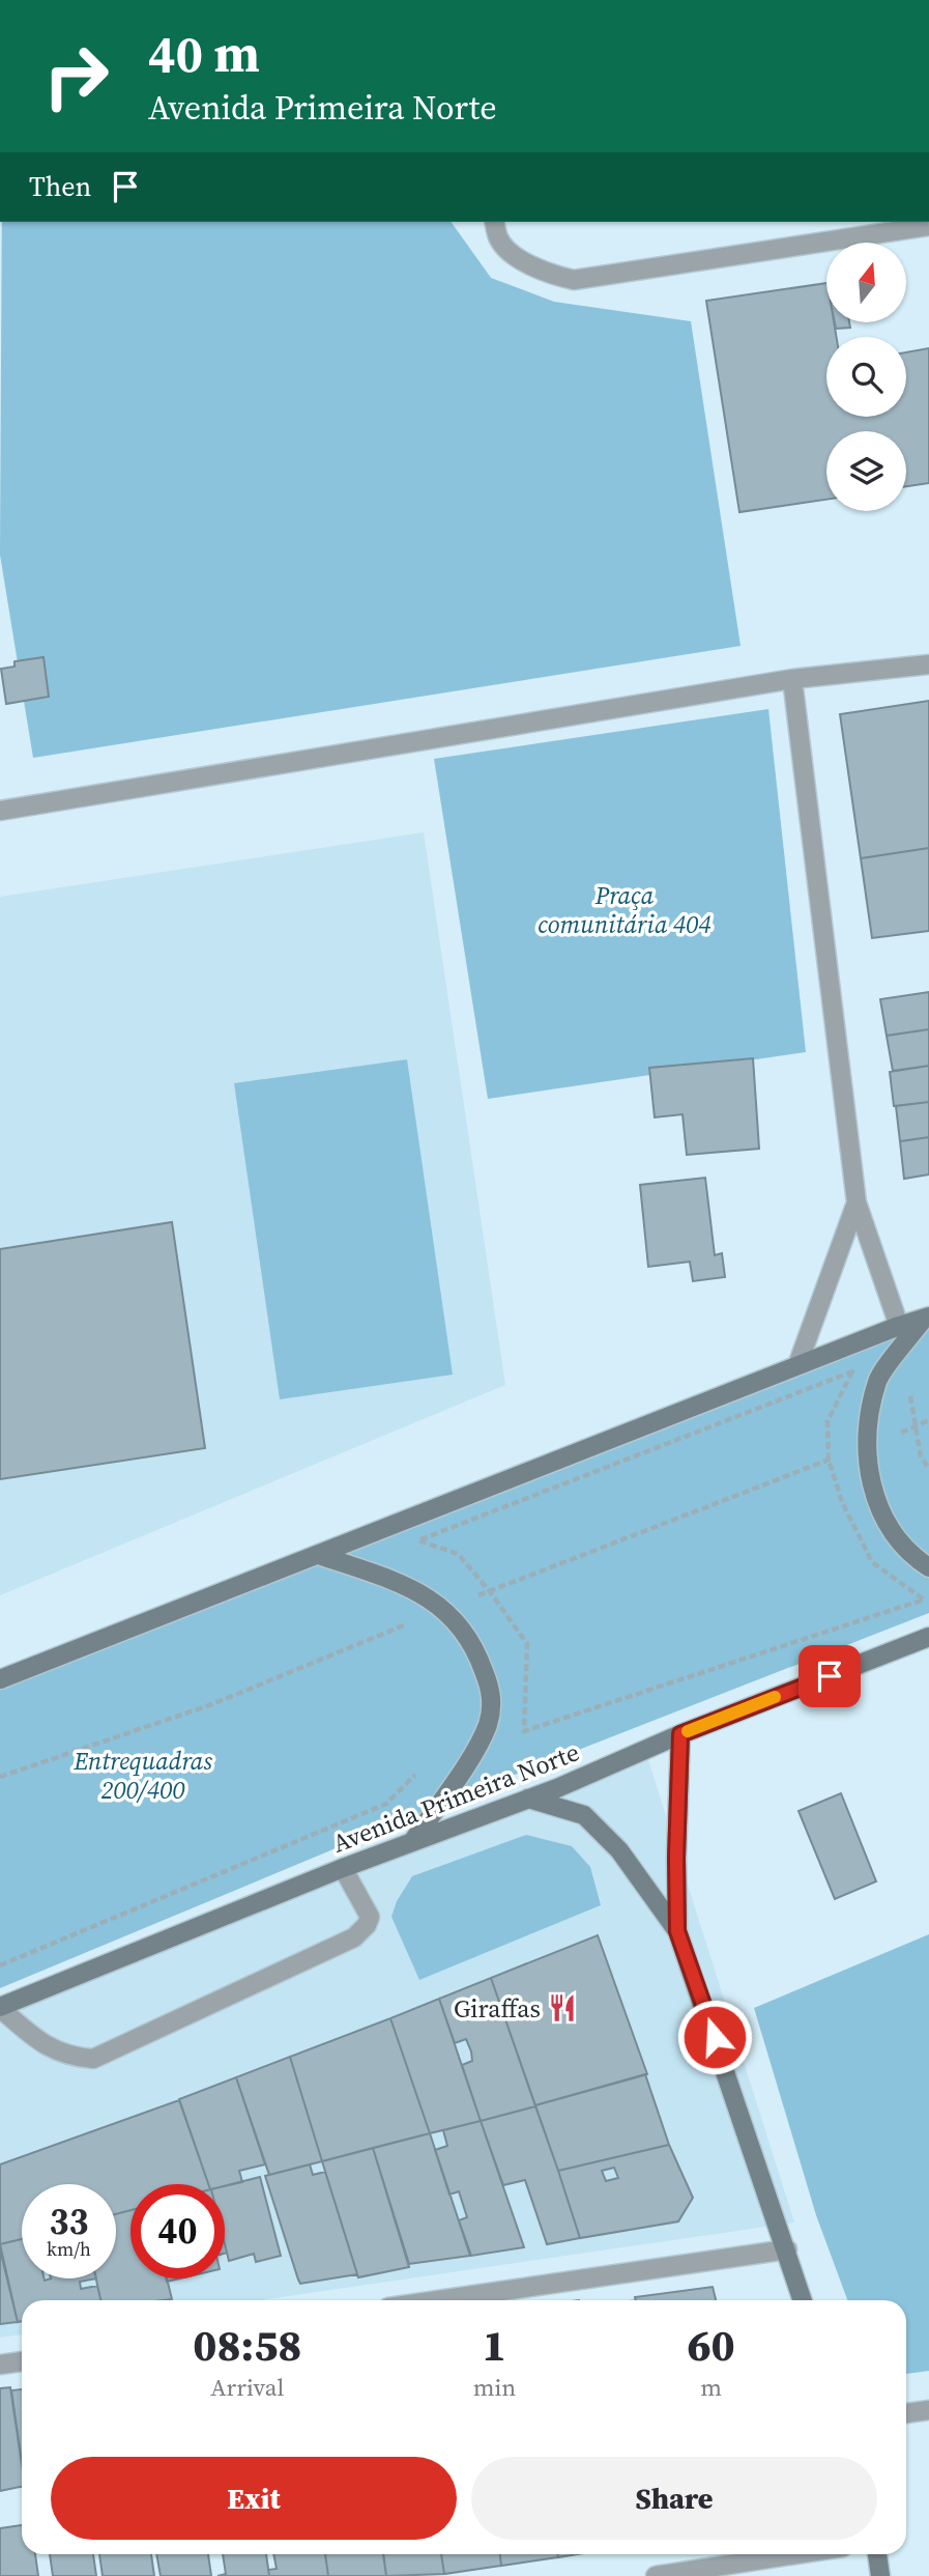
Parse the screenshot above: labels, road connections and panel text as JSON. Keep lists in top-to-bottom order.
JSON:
{
  "streets": {
    "main road": ["Avenida Primeira Norte"]
  },
  "parks": ["Praça comunitária 404", "Entrequadras 200/400"],
  "places": {
    "restaurant": ["Giraffas"]
  },
  "north": "top",
  "page": {
    "turn": ["40 m", "Avenida Primeira Norte"],
    "then": "Then",
    "speed": "33 km/h",
    "limit": "40",
    "eta": [
      "08:58",
      "Arrival",
      "1",
      "min",
      "60",
      "m"
    ],
    "buttons": ["Exit", "Share"]
  }
}
